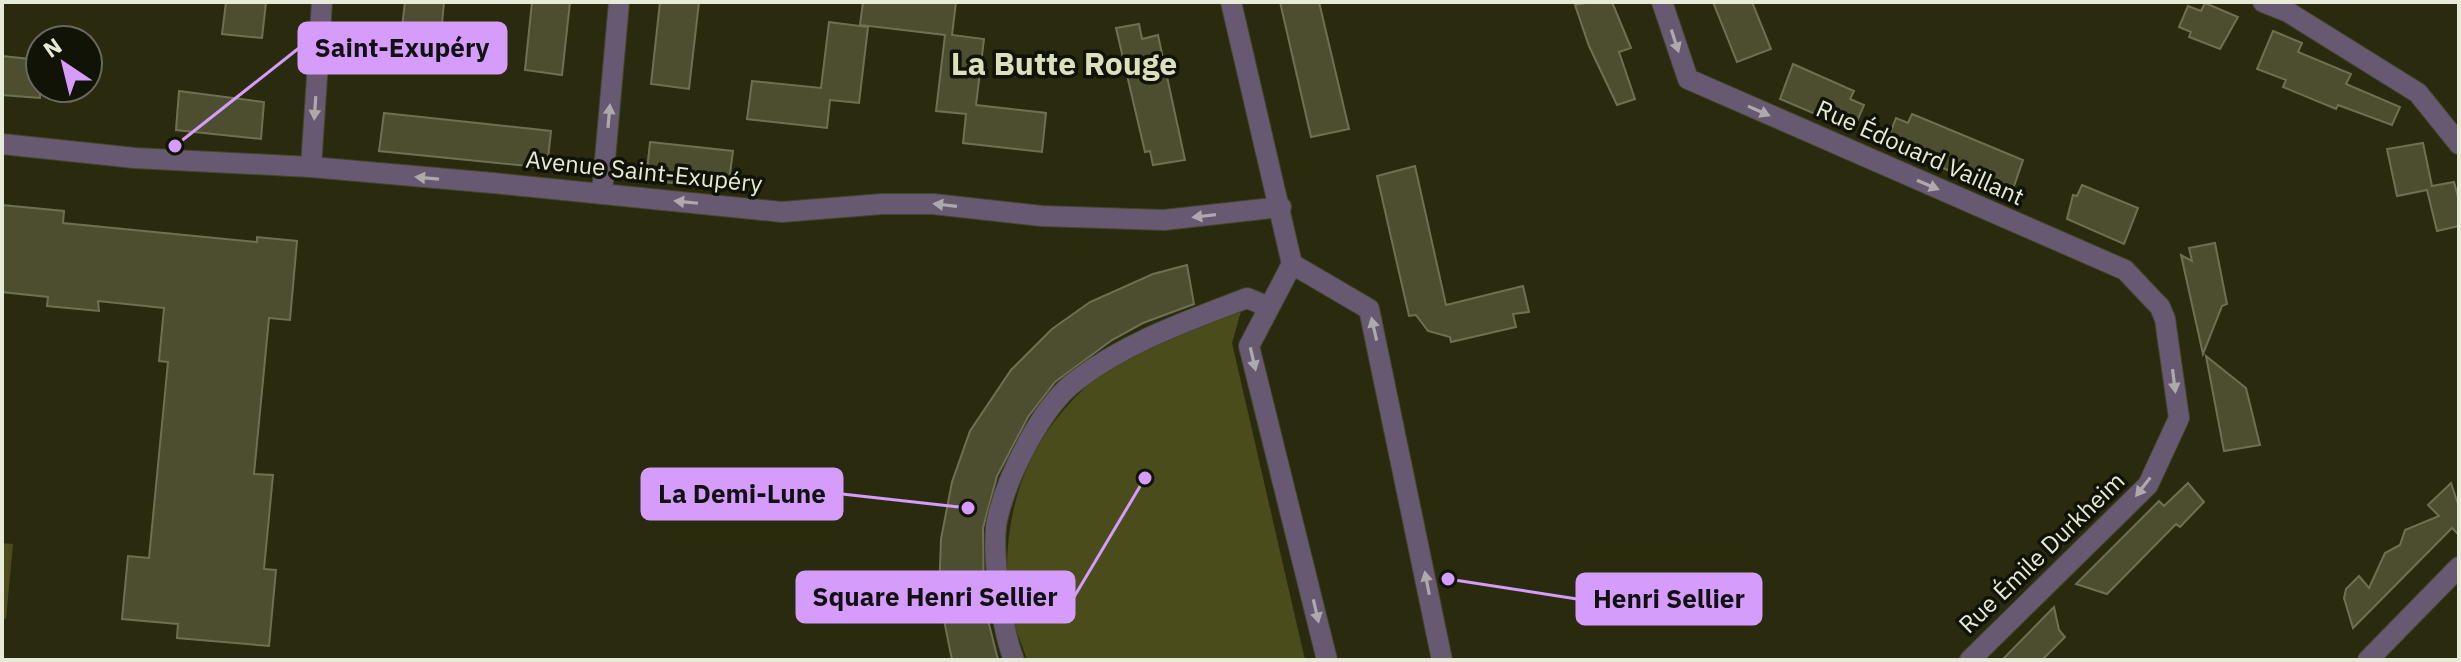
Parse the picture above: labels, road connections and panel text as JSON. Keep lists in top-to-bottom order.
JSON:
{
  "streets": {
    "street": ["Rue Édouard Vaillant", "Avenue Saint-Exupéry", "Rue Émile Durkheim"]
  },
  "crossings": [
    ["Rue Édouard Vaillant", "Rue Émile Durkheim"]
  ],
  "one_way": ["Rue Édouard Vaillant", "Avenue Saint-Exupéry", "Rue Émile Durkheim"],
  "districts": ["La Butte Rouge"],
  "places": [
    "Saint-Exupéry",
    "Square Henri Sellier",
    "La Demi-Lune",
    "Henri Sellier"
  ],
  "north": "top left"
}
